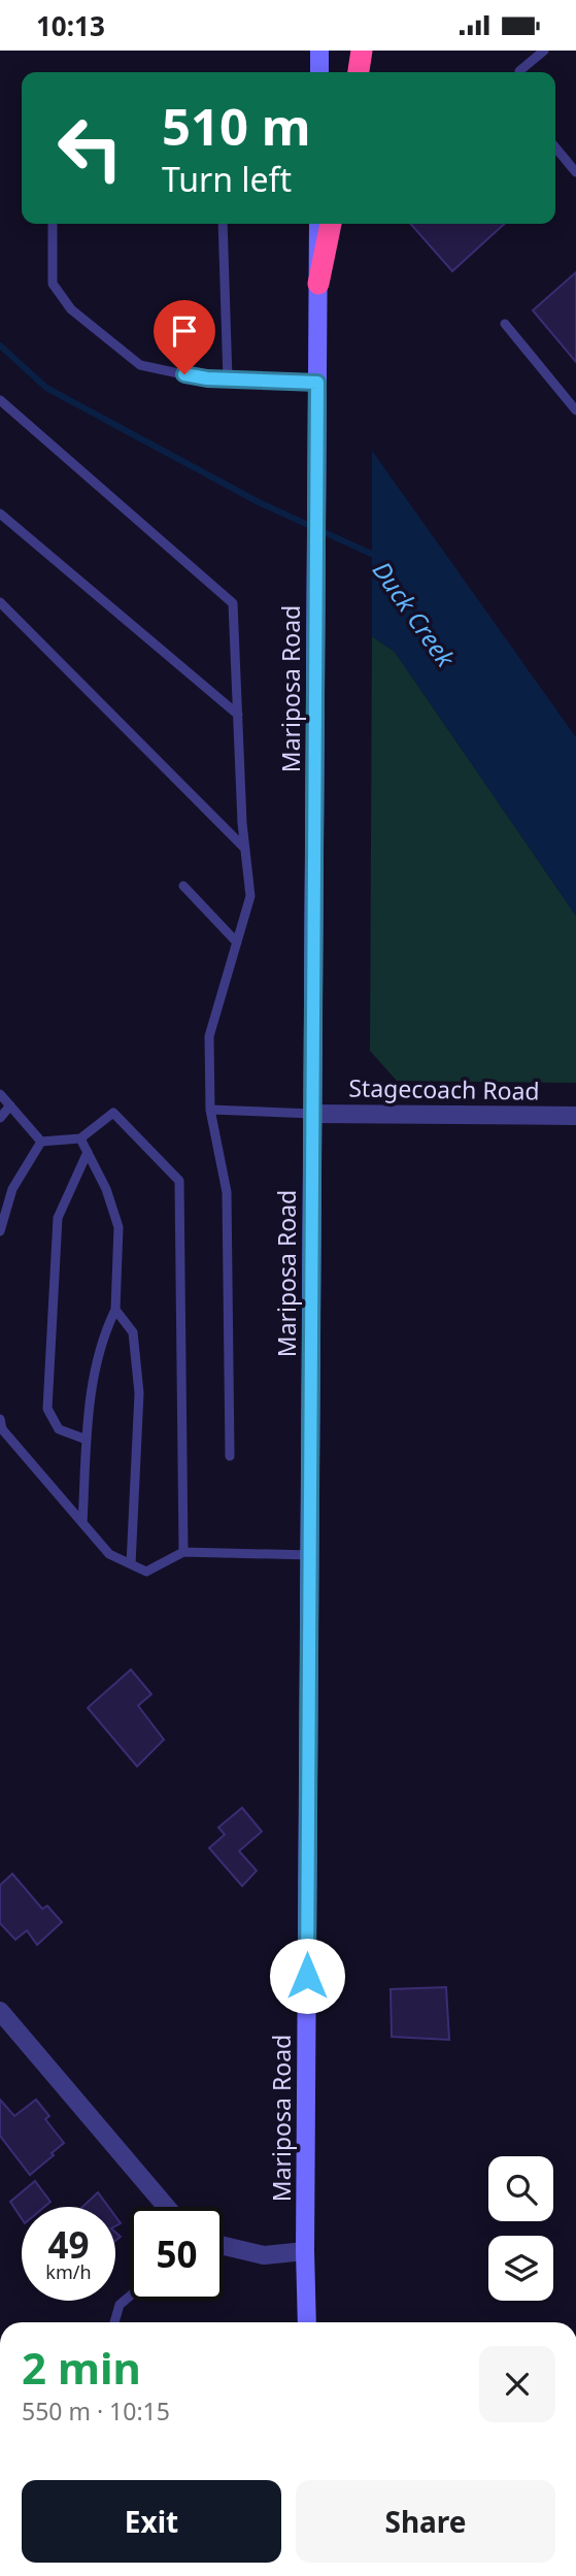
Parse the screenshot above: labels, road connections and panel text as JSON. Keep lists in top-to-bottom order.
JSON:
{
  "streets": {
    "main road": ["Mariposa Road"],
    "street": ["Stagecoach Road"]
  },
  "crossings": [
    ["Mariposa Road", "Stagecoach Road"]
  ],
  "water": ["Duck Creek"],
  "page": {
    "status": "10:13",
    "turn": ["510 m", "Turn left"],
    "speed": "49 km/h",
    "limit": "50",
    "heading": ["2 min", "550 m · 10:15"],
    "buttons": ["Exit", "Share"]
  }
}
